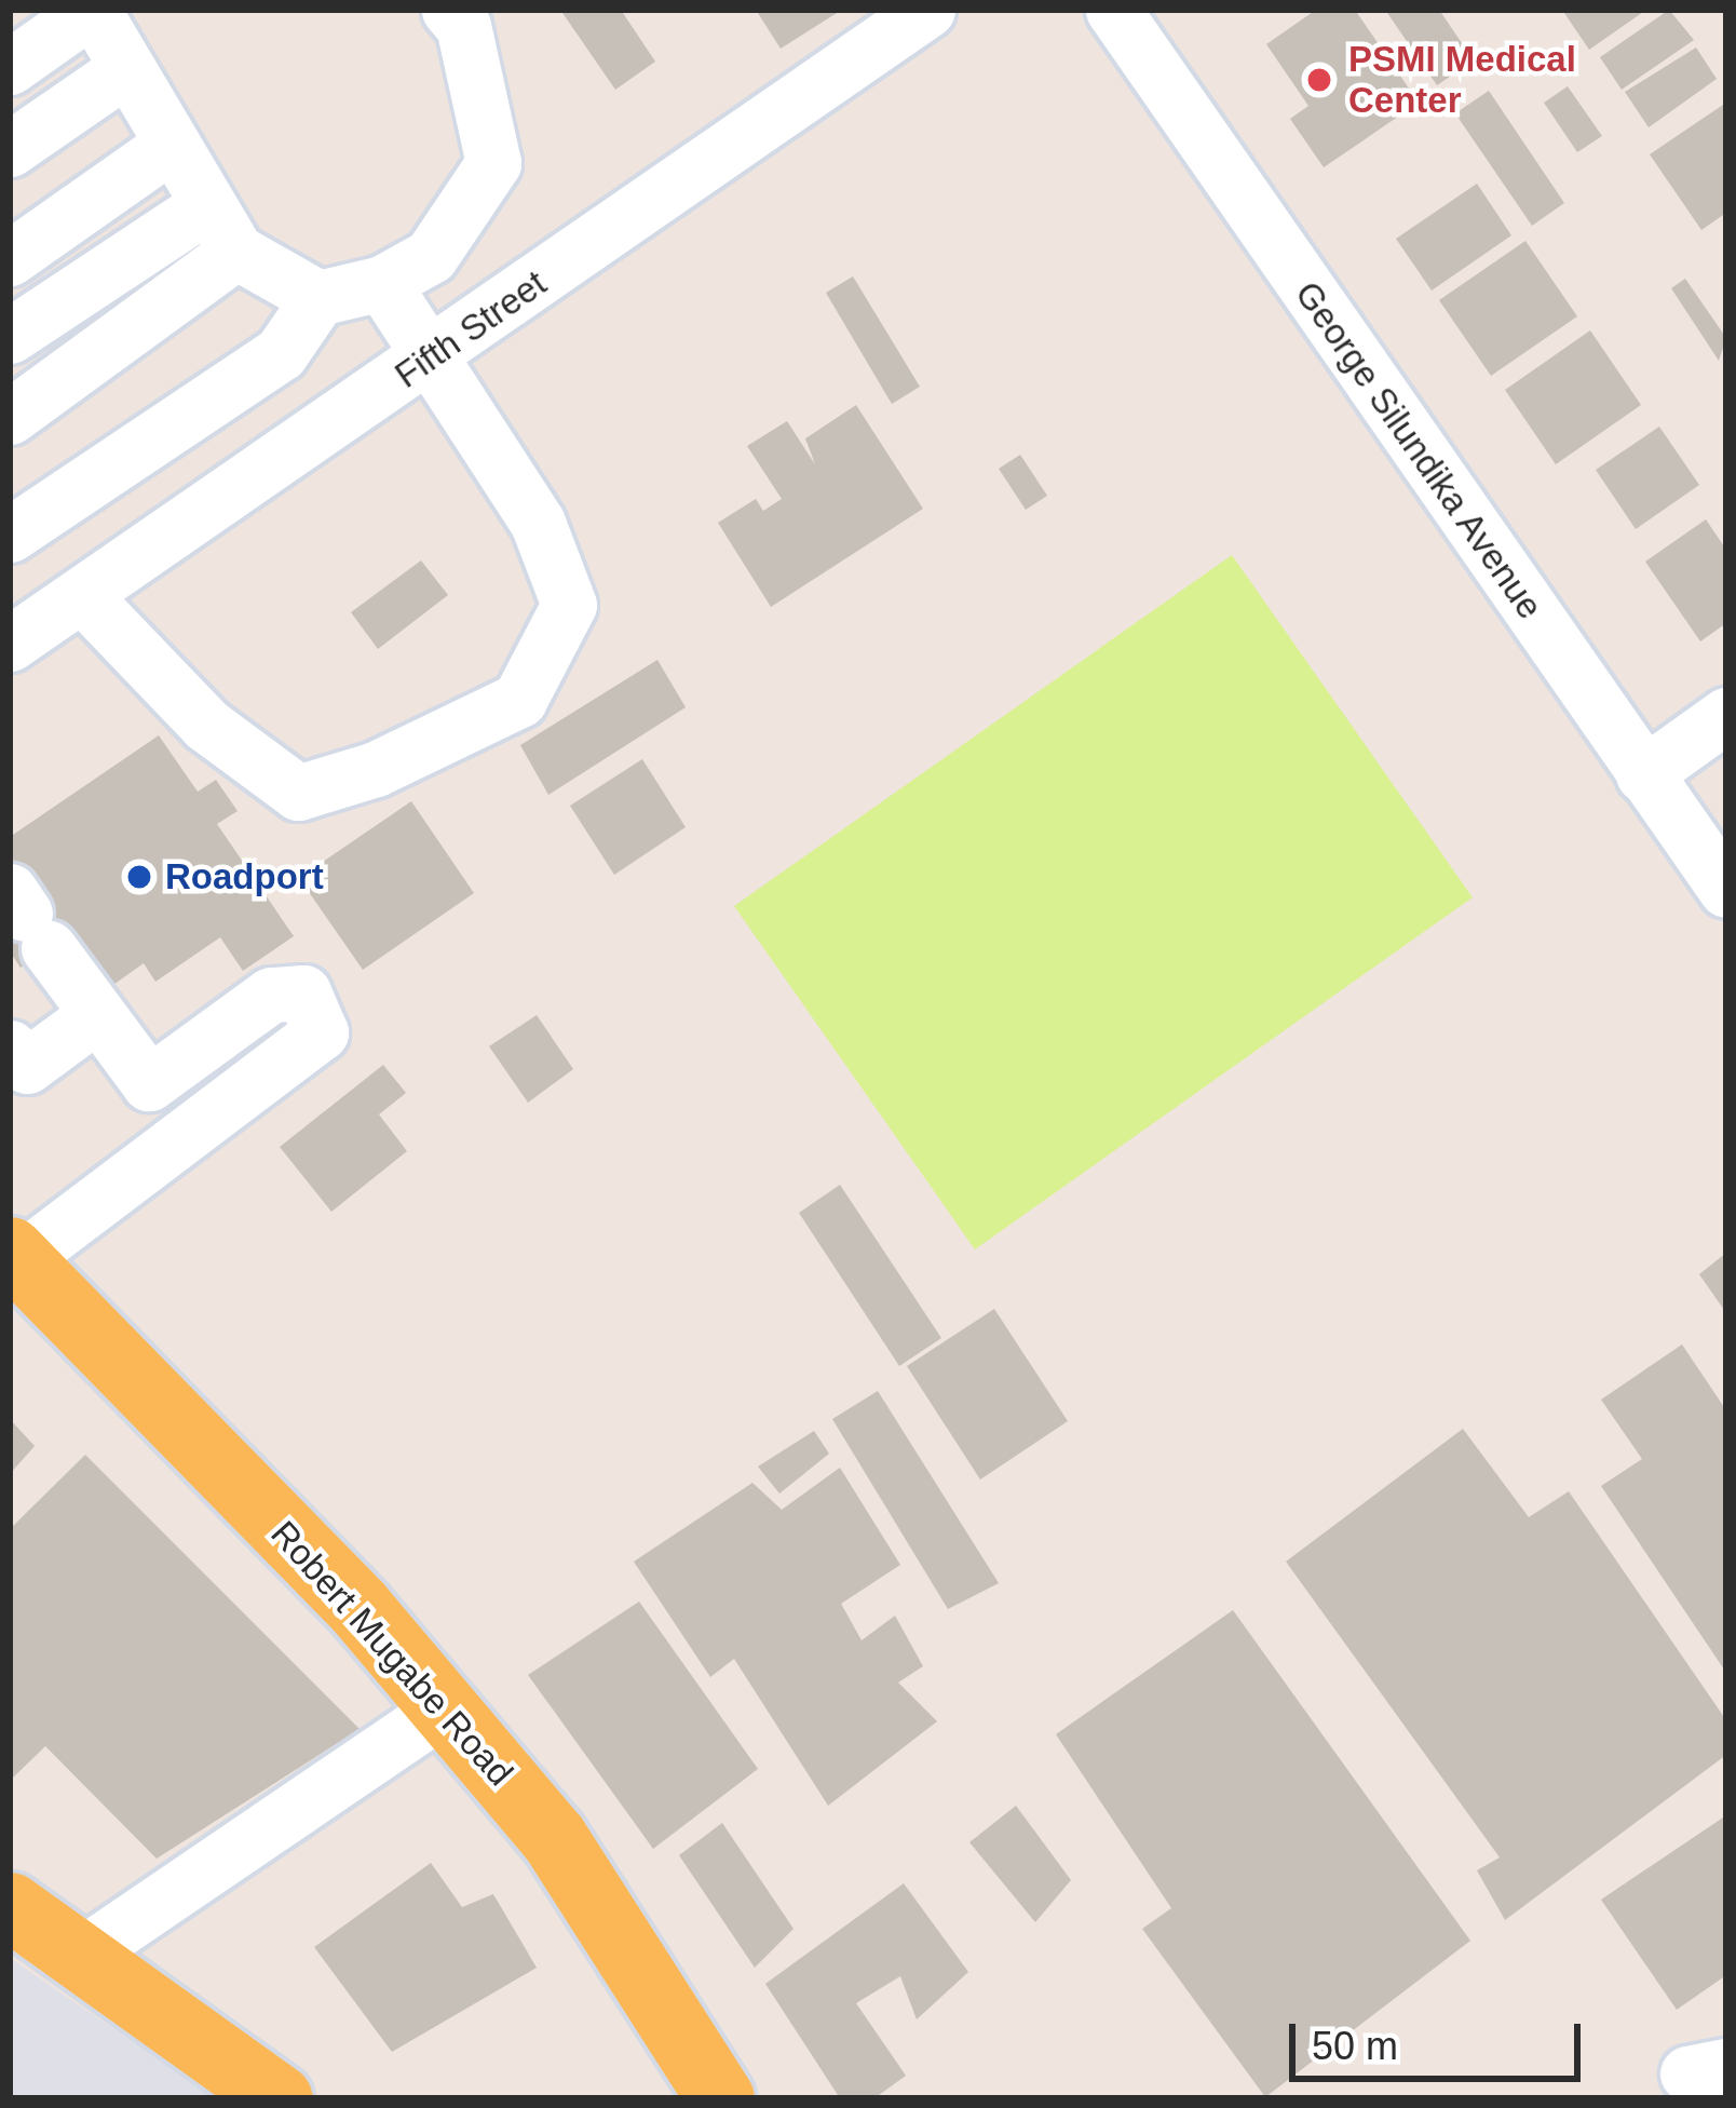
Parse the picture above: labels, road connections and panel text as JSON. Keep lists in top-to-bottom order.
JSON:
{
  "streets": {
    "main road": ["Robert Mugabe Road"],
    "street": ["Fifth Street", "George Silundika Avenue"]
  },
  "places": ["PSMI Medical Center", "Roadport"],
  "scale_bar": "50 m"
}
